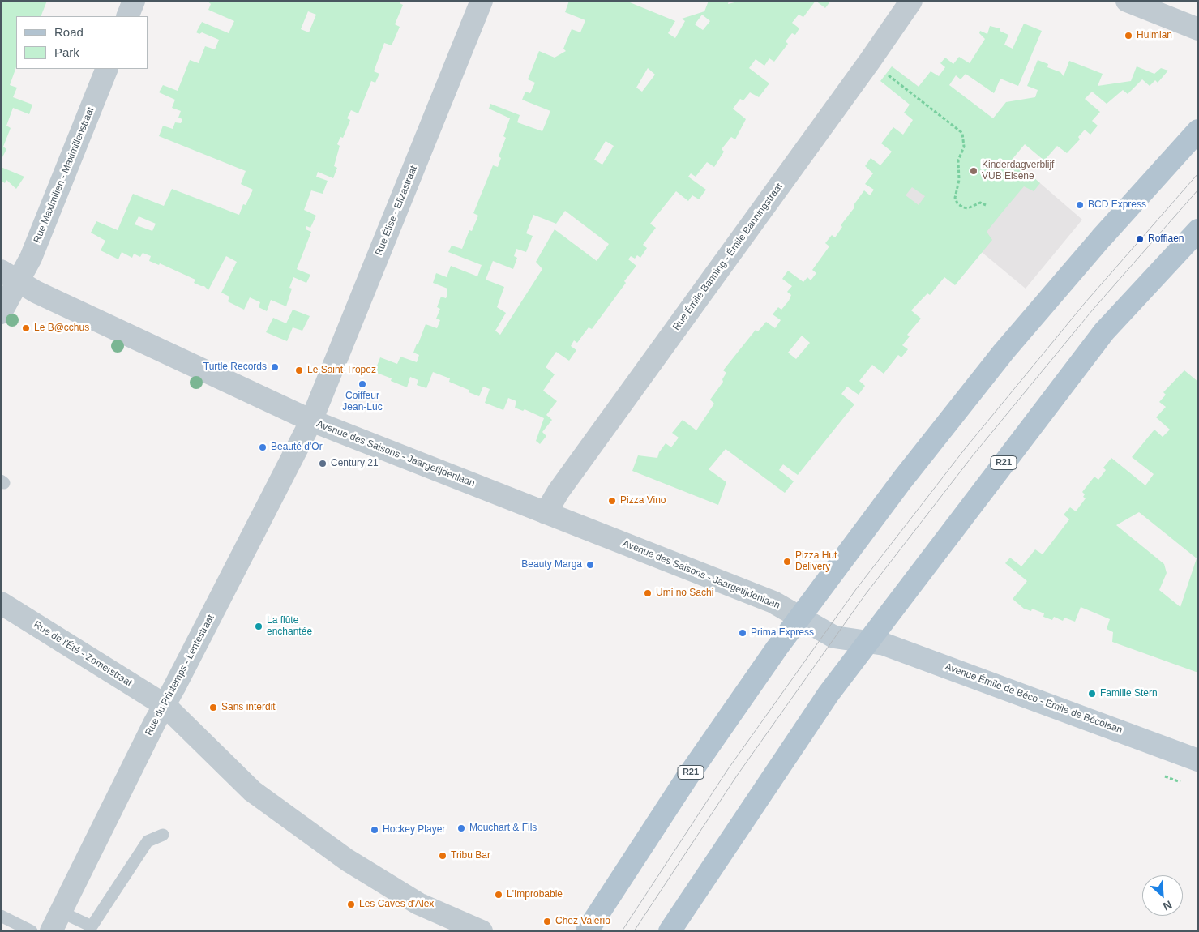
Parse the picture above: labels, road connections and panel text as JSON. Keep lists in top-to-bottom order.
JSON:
{
  "streets": {
    "main road": ["R21"],
    "street": [
      "Rue Maximilien - Maximilienstraat",
      "Rue Élise - Elizastraat",
      "Rue Émile Banning - Émile Banningstraat",
      "Avenue des Saisons - Jaargetijdenlaan",
      "Rue de l'Été - Zomerstraat",
      "Rue du Printemps - Lentestraat",
      "Avenue Émile de Béco - Émile de Bécolaan"
    ]
  },
  "crossings": [
    ["Rue Maximilien - Maximilienstraat", "Avenue des Saisons - Jaargetijdenlaan"],
    ["Rue Élise - Elizastraat", "Avenue des Saisons - Jaargetijdenlaan"],
    ["Rue Élise - Elizastraat", "Rue du Printemps - Lentestraat"],
    ["Rue Émile Banning - Émile Banningstraat", "Avenue des Saisons - Jaargetijdenlaan"],
    ["Avenue des Saisons - Jaargetijdenlaan", "R21"],
    ["Avenue des Saisons - Jaargetijdenlaan", "Rue du Printemps - Lentestraat"],
    ["Avenue des Saisons - Jaargetijdenlaan", "Avenue Émile de Béco - Émile de Bécolaan"],
    ["R21", "Avenue Émile de Béco - Émile de Bécolaan"],
    ["Rue de l'Été - Zomerstraat", "Rue du Printemps - Lentestraat"]
  ],
  "places": [
    "Huimian",
    "Kinderdagverblijf VUB Elsene",
    "BCD Express",
    "Roffiaen",
    "Le B@cchus",
    "Turtle Records",
    "Le Saint-Tropez",
    "Coiffeur Jean-Luc",
    "Beauté d'Or",
    "Century 21",
    "Pizza Vino",
    "Pizza Hut Delivery",
    "Beauty Marga",
    "Umi no Sachi",
    "La flûte enchantée",
    "Prima Express",
    "Famille Stern",
    "Sans interdit",
    "Mouchart & Fils",
    "Hockey Player",
    "Tribu Bar",
    "L'Improbable",
    "Les Caves d'Alex",
    "Chez Valerio"
  ],
  "legend": ["Road", "Park"],
  "north": "bottom right"
}
